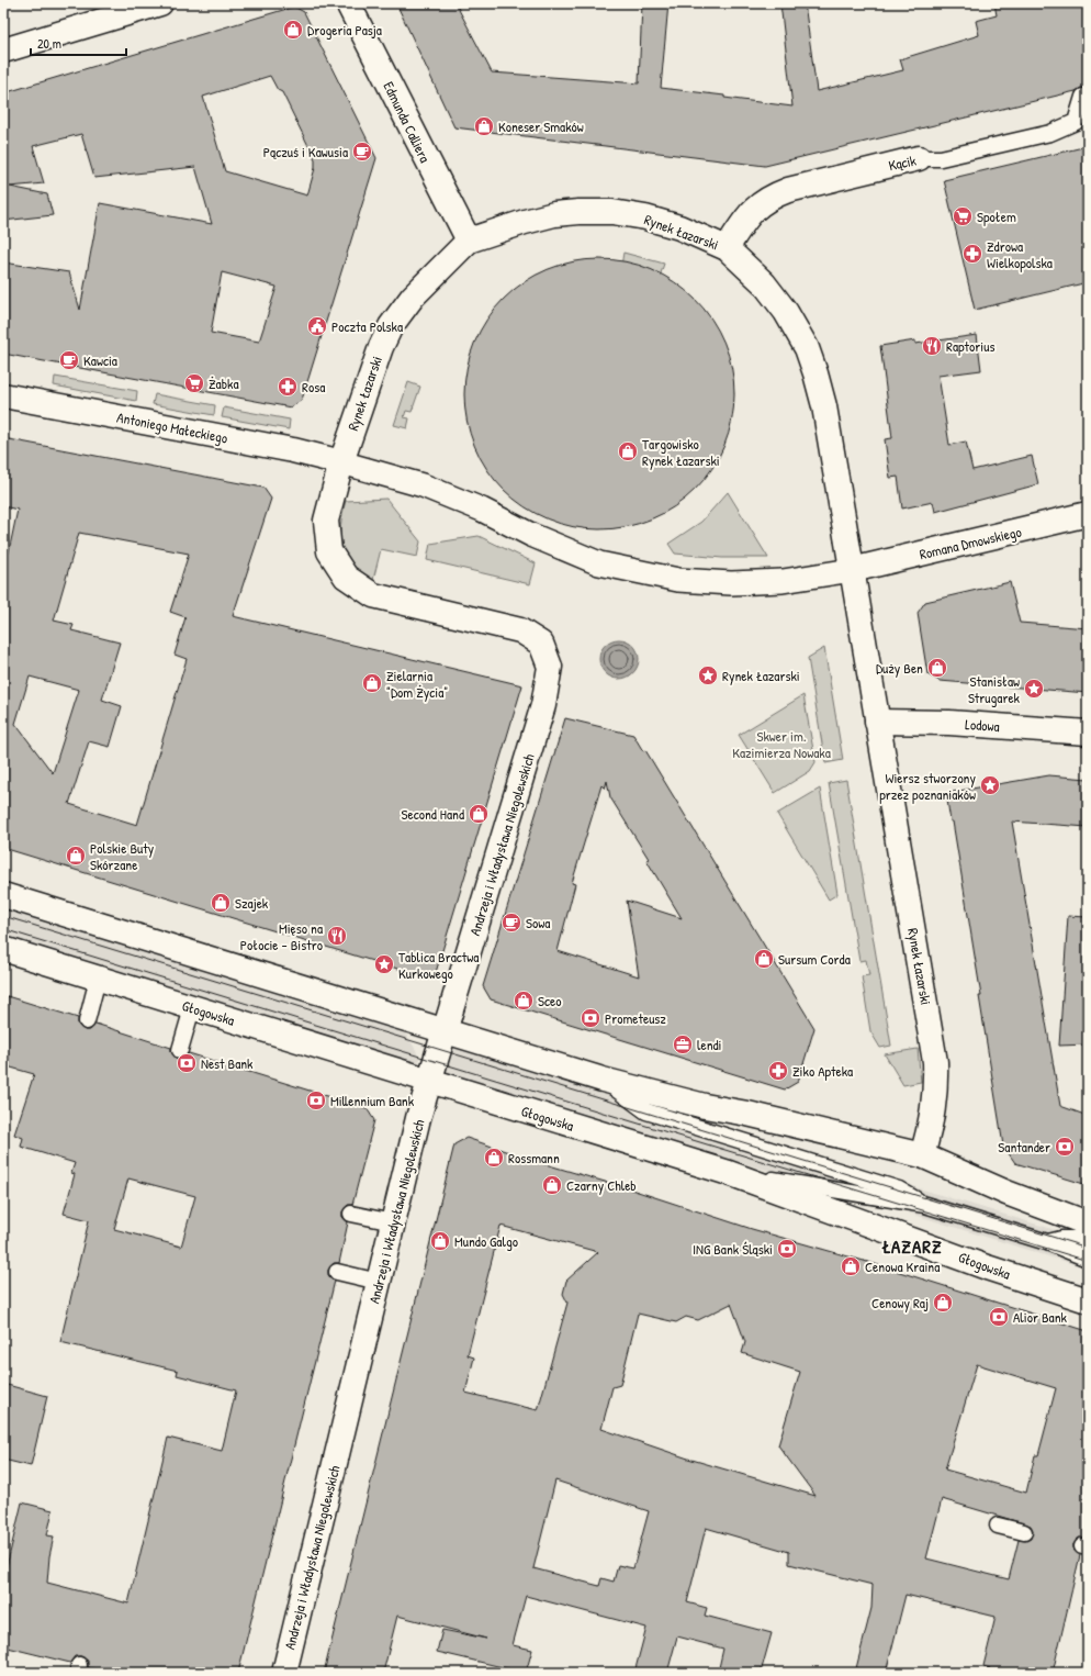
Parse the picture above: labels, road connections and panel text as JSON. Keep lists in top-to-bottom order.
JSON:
{
  "streets": {
    "street": [
      "Edmunda Calliera",
      "Kącik",
      "Rynek Łazarski",
      "Antoniego Małeckiego",
      "Romana Dmowskiego",
      "Lodowa",
      "Andrzeja i Władysława Niegolewskich",
      "Głogowska"
    ]
  },
  "crossings": [
    ["Edmunda Calliera", "Rynek Łazarski"],
    ["Kącik", "Rynek Łazarski"],
    ["Rynek Łazarski", "Antoniego Małeckiego"],
    ["Rynek Łazarski", "Romana Dmowskiego"],
    ["Rynek Łazarski", "Lodowa"],
    ["Rynek Łazarski", "Andrzeja i Władysława Niegolewskich"],
    ["Andrzeja i Władysława Niegolewskich", "Głogowska"]
  ],
  "districts": ["ŁAZARZ"],
  "parks": ["Skwer im. Kazimierza Nowaka"],
  "places": {
    "shop": [
      "Drogeria Pasja",
      "Koneser Smaków",
      "Targowisko Rynek Łazarski",
      "Duży Ben",
      "Zielarnia \"Dom Życia\"",
      "Second Hand",
      "Polskie Buty Skórzane",
      "Szajek",
      "Sursum Corda",
      "Sceo",
      "Rossmann",
      "Czarny Chleb",
      "Mundo Galgo",
      "Cenowa Kraina",
      "Cenowy Raj"
    ],
    "cafe": ["Pączuś i Kawusia", "Kawcia", "Sowa"],
    "supermarket": ["Społem", "Żabka"],
    "pharmacy": ["Zdrowa Wielkopolska", "Rosa", "Ziko Apteka"],
    "public building": ["Poczta Polska"],
    "restaurant": ["Raptorius", "Mięso na Połocie - Bistro"],
    "place": [
      "Rynek Łazarski",
      "Stanisław Strugarek",
      "Wiersz stworzony przez poznaniaków",
      "Tablica Bractwa Kurkowego"
    ],
    "bank": [
      "Prometeusz",
      "Nest Bank",
      "Millennium Bank",
      "Santander",
      "ING Bank Śląski",
      "Alior Bank"
    ],
    "office": ["lendi"]
  },
  "scale_bar": "20 m"
}
